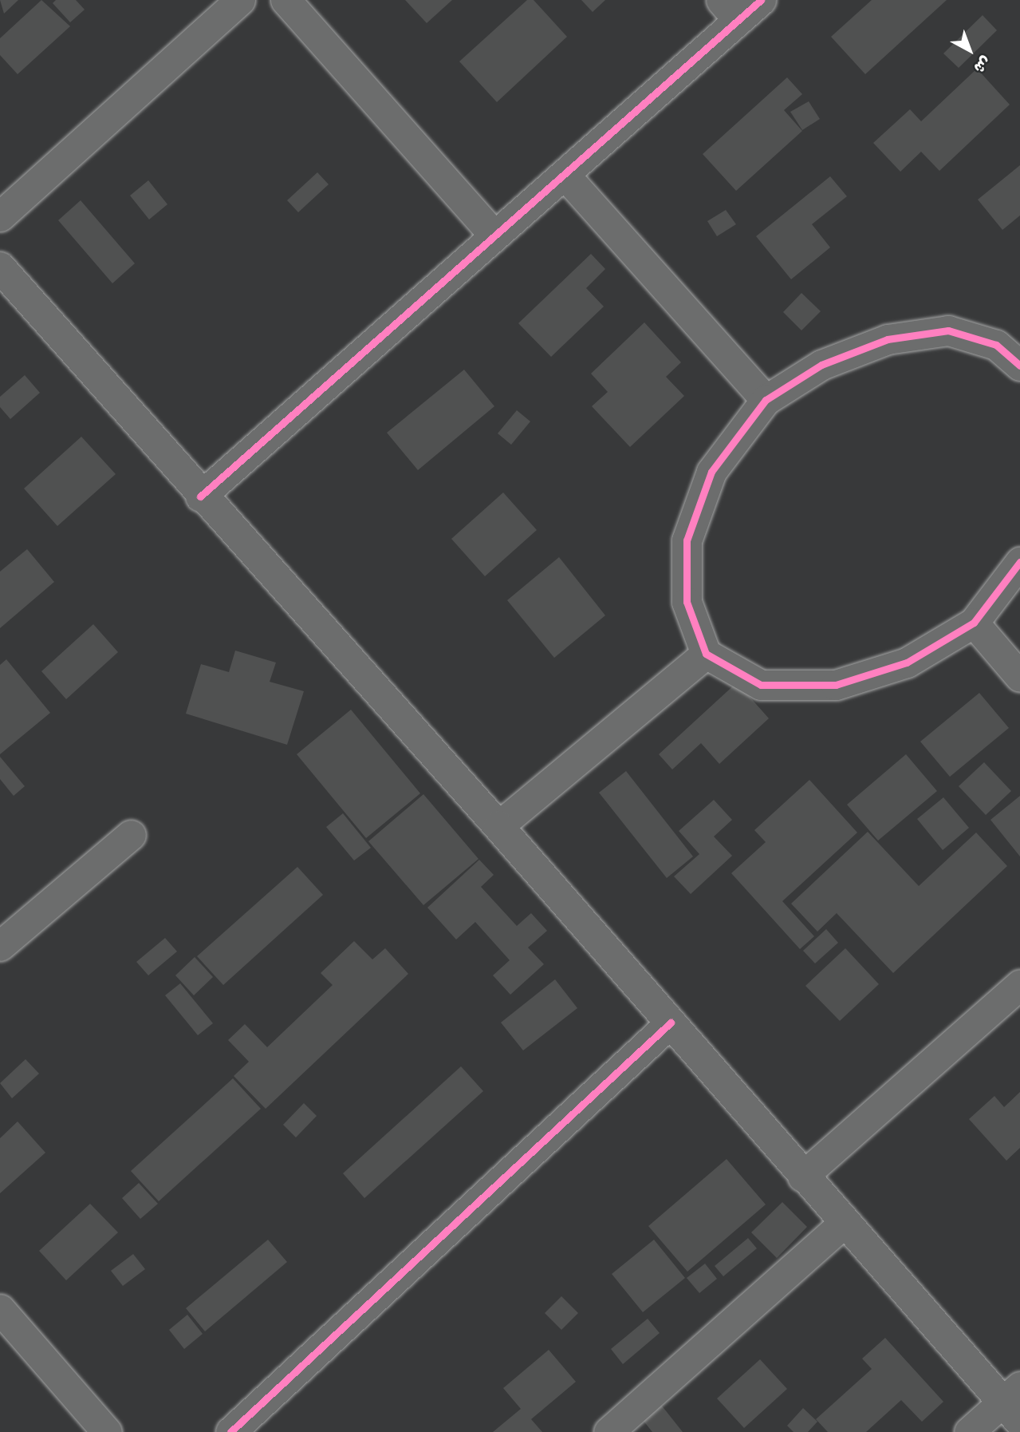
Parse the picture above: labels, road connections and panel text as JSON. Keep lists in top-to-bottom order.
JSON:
{
  "north": "bottom right"
}
